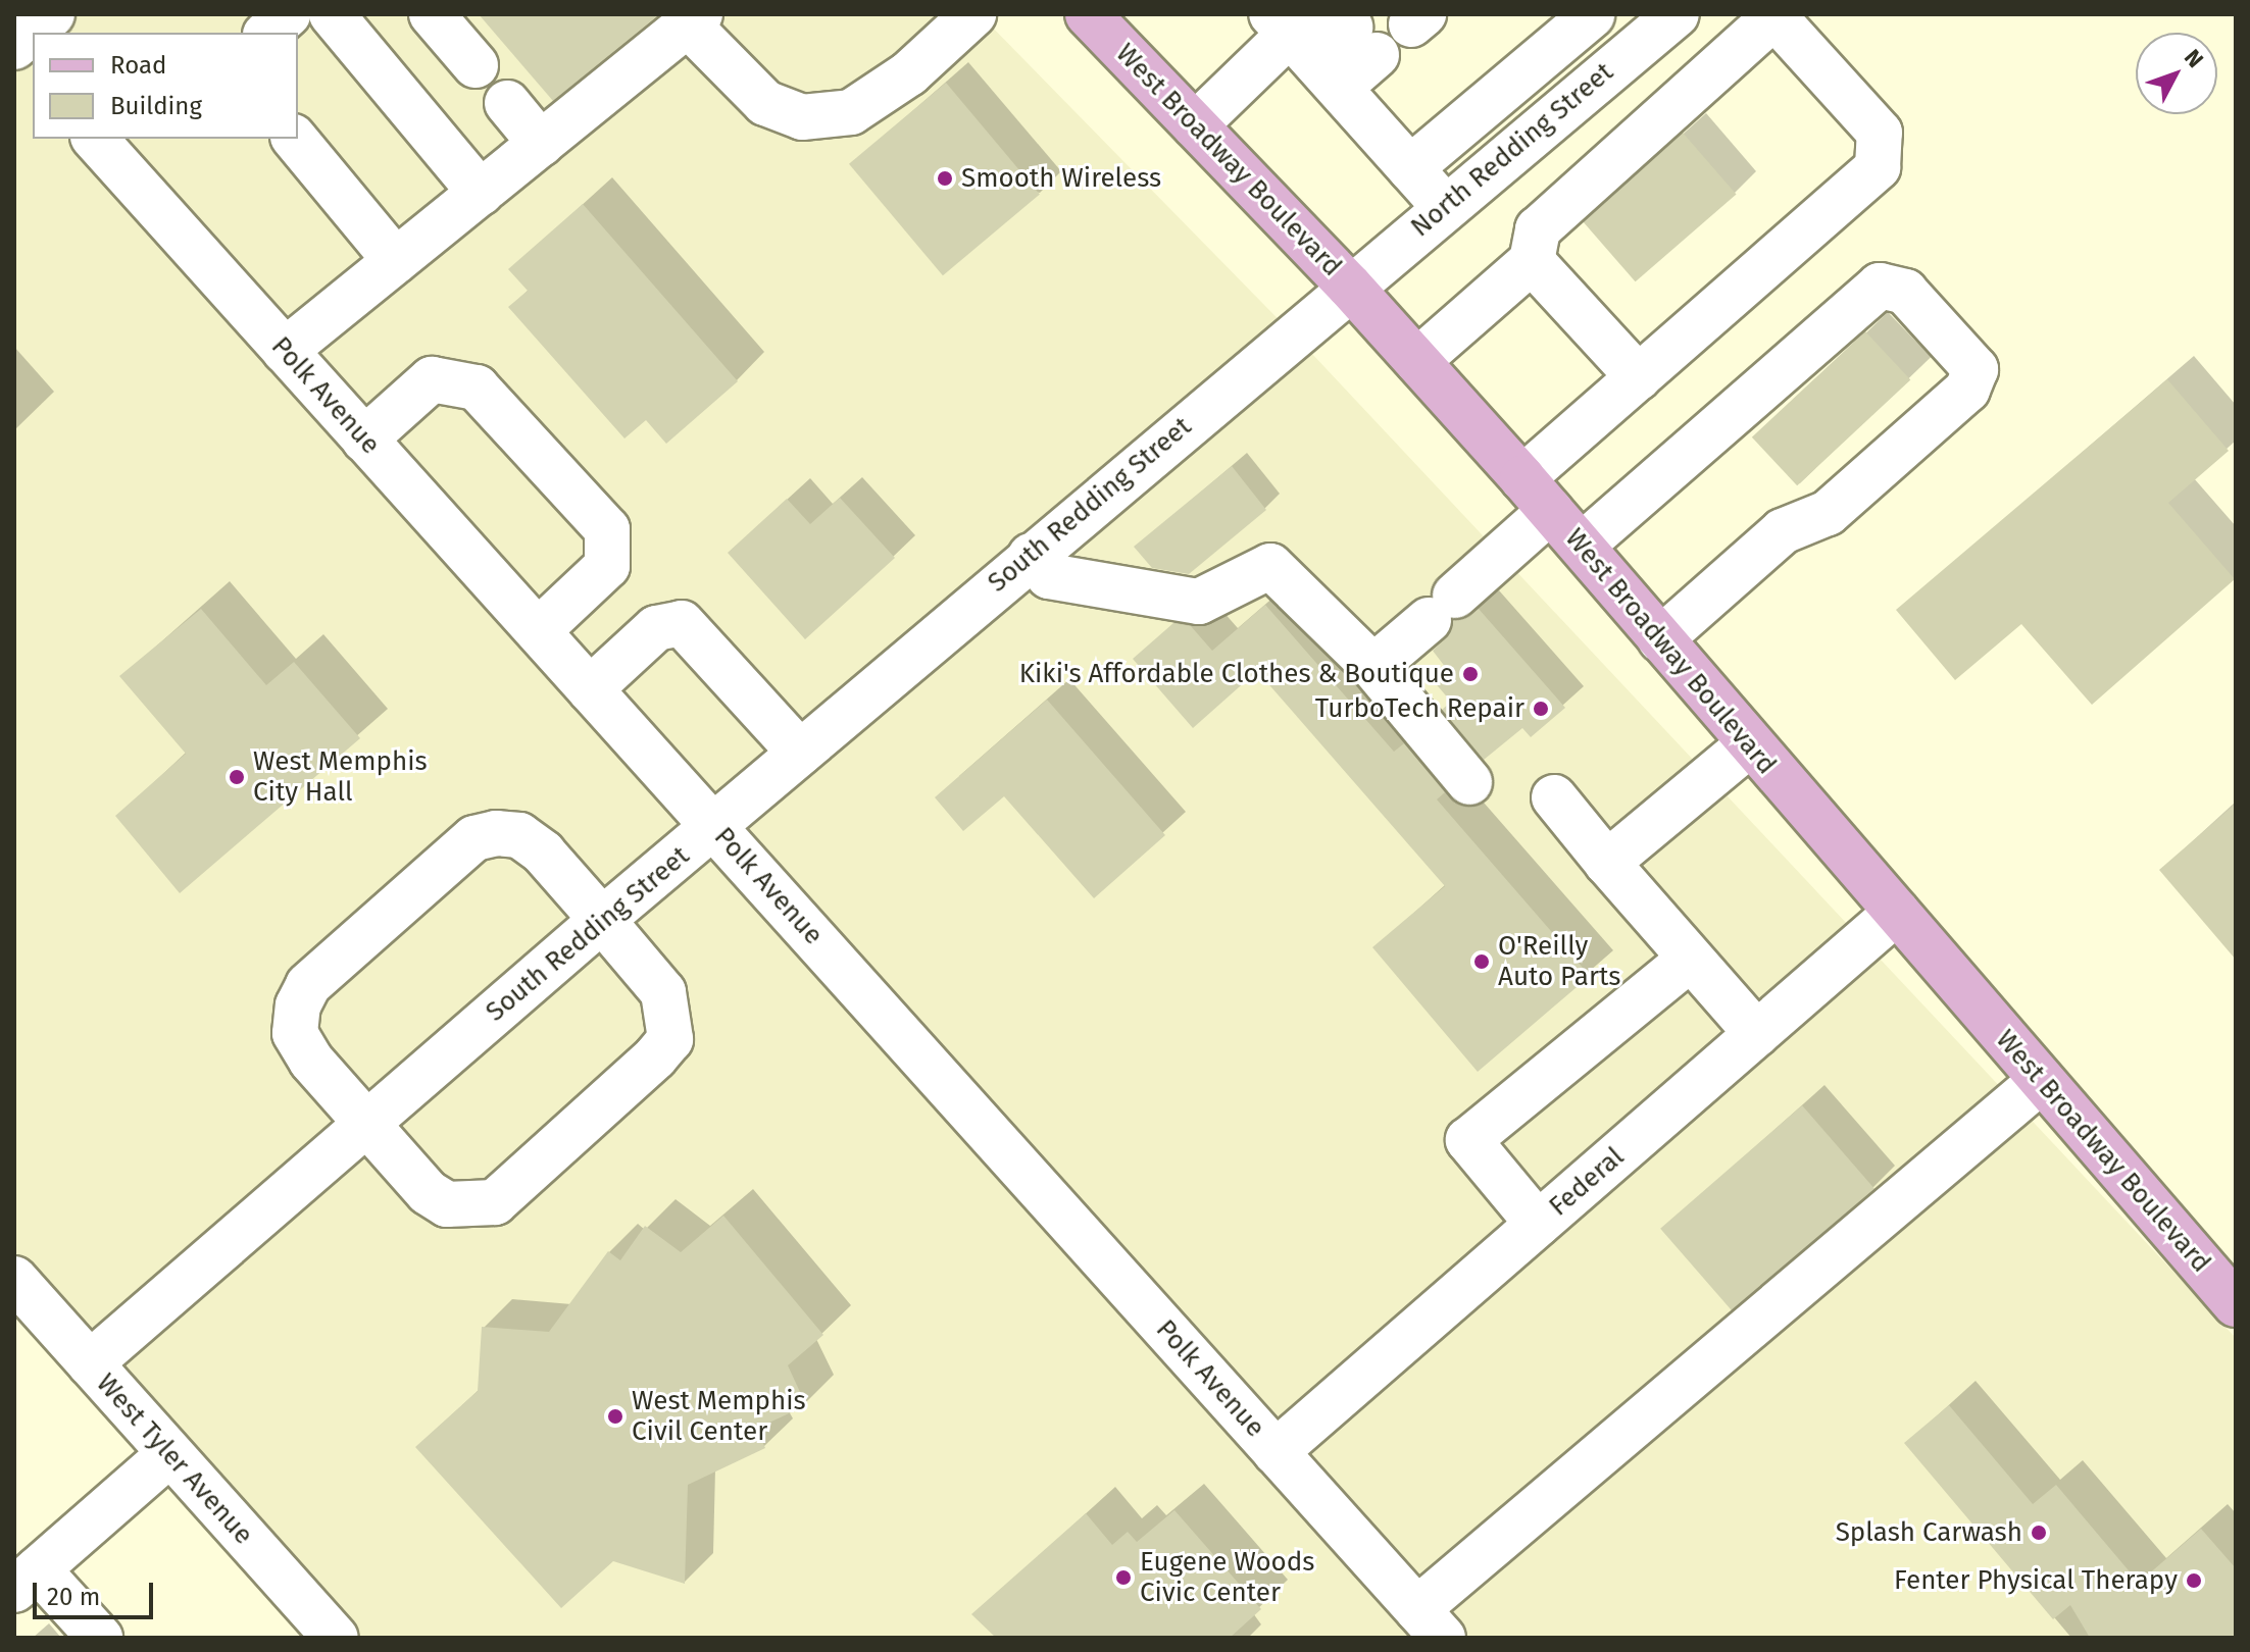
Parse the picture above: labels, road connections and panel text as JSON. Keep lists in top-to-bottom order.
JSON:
{
  "streets": {
    "main road": ["West Broadway Boulevard"],
    "street": [
      "North Redding Street",
      "Polk Avenue",
      "South Redding Street",
      "Federal",
      "West Tyler Avenue"
    ]
  },
  "crossings": [
    ["North Redding Street", "West Broadway Boulevard"],
    ["North Redding Street", "South Redding Street"],
    ["West Broadway Boulevard", "South Redding Street"],
    ["West Broadway Boulevard", "Federal"],
    ["Polk Avenue", "South Redding Street"],
    ["Polk Avenue", "Federal"],
    ["South Redding Street", "West Tyler Avenue"]
  ],
  "places": [
    "Smooth Wireless",
    "Kiki's Affordable Clothes & Boutique",
    "TurboTech Repair",
    "West Memphis City Hall",
    "O'Reilly Auto Parts",
    "West Memphis Civil Center",
    "Splash Carwash",
    "Eugene Woods Civic Center",
    "Fenter Physical Therapy"
  ],
  "legend": ["Road", "Building"],
  "scale_bar": "20 m",
  "north": "top right"
}
